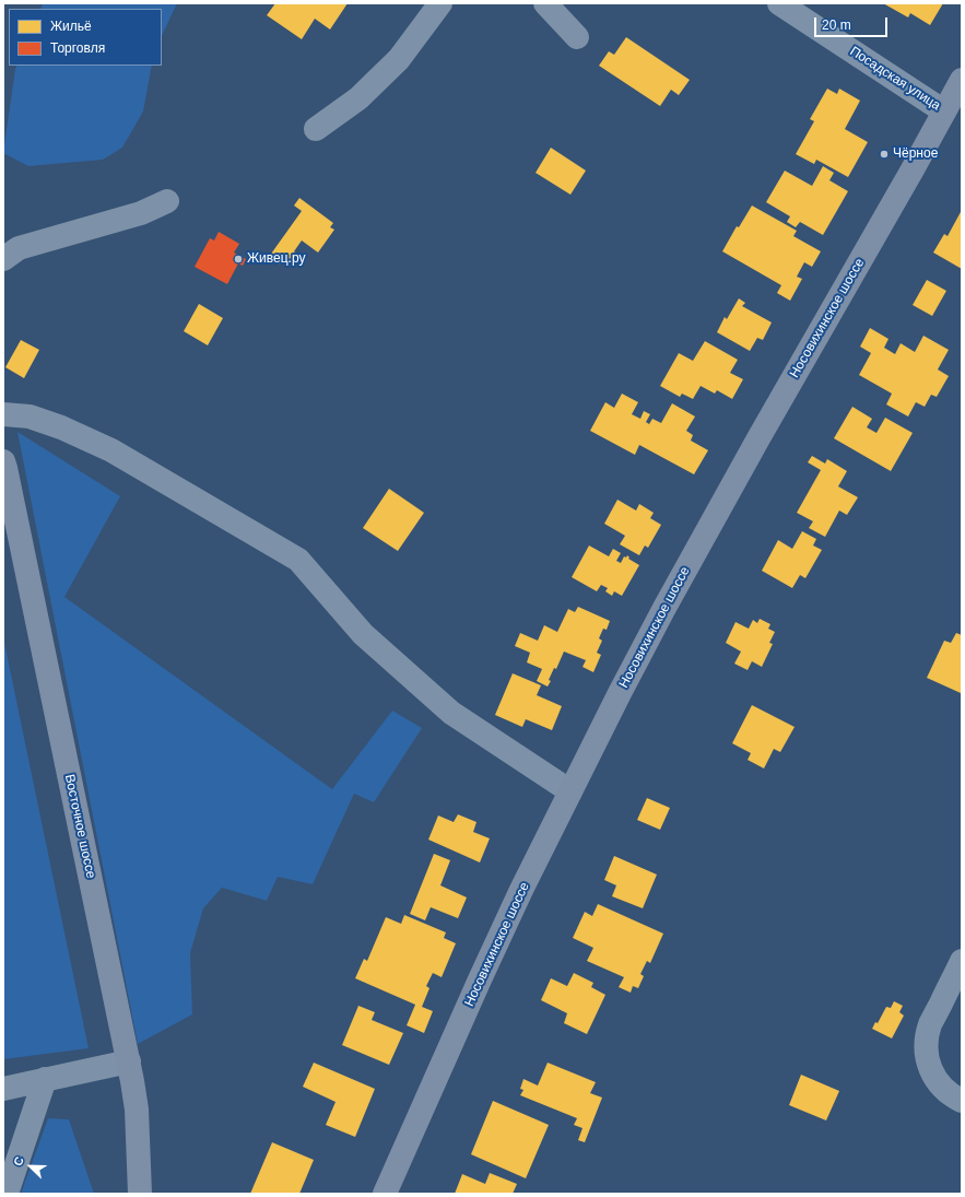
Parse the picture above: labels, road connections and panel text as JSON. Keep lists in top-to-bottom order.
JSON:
{
  "streets": {
    "main road": ["Носовихинское шоссе", "Восточное шоссе"],
    "street": ["Посадская улица"]
  },
  "crossings": [
    ["Посадская улица", "Носовихинское шоссе"]
  ],
  "places": ["Чёрное", "Живец.ру"],
  "legend": ["Жильё", "Торговля"],
  "scale_bar": "20 m",
  "north": "top left"
}
